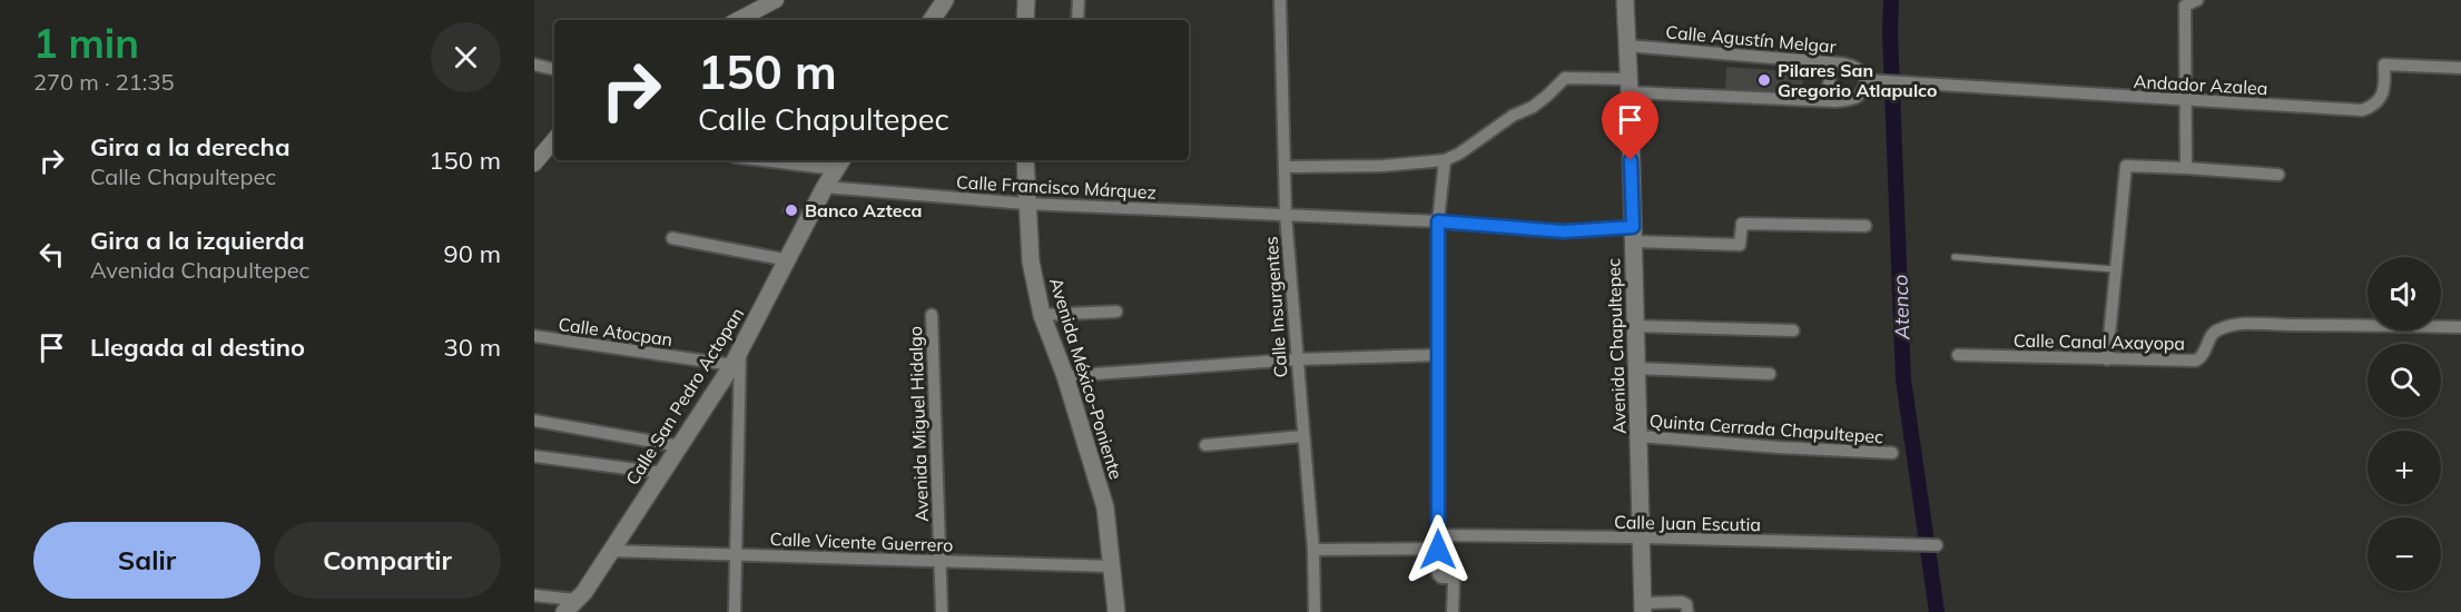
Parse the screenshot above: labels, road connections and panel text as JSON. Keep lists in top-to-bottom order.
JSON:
{
  "streets": {
    "main road": ["Avenida Chapultepec", "Avenida México-Poniente", "Calle San Pedro Actopan"],
    "street": [
      "Calle Agustín Melgar",
      "Andador Azalea",
      "Calle Francisco Márquez",
      "Calle Insurgentes",
      "Calle Atocpan",
      "Calle Canal Axayopa",
      "Avenida Miguel Hidalgo",
      "Quinta Cerrada Chapultepec",
      "Calle Juan Escutia",
      "Calle Vicente Guerrero"
    ]
  },
  "crossings": [
    ["Calle Agustín Melgar", "Andador Azalea"],
    ["Calle Agustín Melgar", "Avenida Chapultepec"],
    ["Calle Francisco Márquez", "Calle Insurgentes"],
    ["Calle Francisco Márquez", "Avenida Chapultepec"],
    ["Calle Francisco Márquez", "Avenida México-Poniente"],
    ["Calle Francisco Márquez", "Calle San Pedro Actopan"],
    ["Calle Atocpan", "Calle San Pedro Actopan"],
    ["Avenida Chapultepec", "Quinta Cerrada Chapultepec"],
    ["Avenida Chapultepec", "Calle Juan Escutia"],
    ["Avenida México-Poniente", "Calle Vicente Guerrero"],
    ["Calle San Pedro Actopan", "Calle Vicente Guerrero"],
    ["Avenida Miguel Hidalgo", "Calle Vicente Guerrero"]
  ],
  "water": ["Atenco"],
  "places": ["Pilares San Gregorio Atlapulco", "Banco Azteca"],
  "page": {
    "heading": ["1 min", "270 m · 21:35"],
    "turn": ["150 m", "Calle Chapultepec"],
    "list": [
      {
        "name": "Gira a la derecha",
        "note": "Calle Chapultepec",
        "value": "150 m"
      },
      {
        "name": "Gira a la izquierda",
        "note": "Avenida Chapultepec",
        "value": "90 m"
      },
      {
        "name": "Llegada al destino",
        "value": "30 m"
      }
    ],
    "map_buttons": ["+", "−"],
    "buttons": ["Salir", "Compartir"]
  }
}
